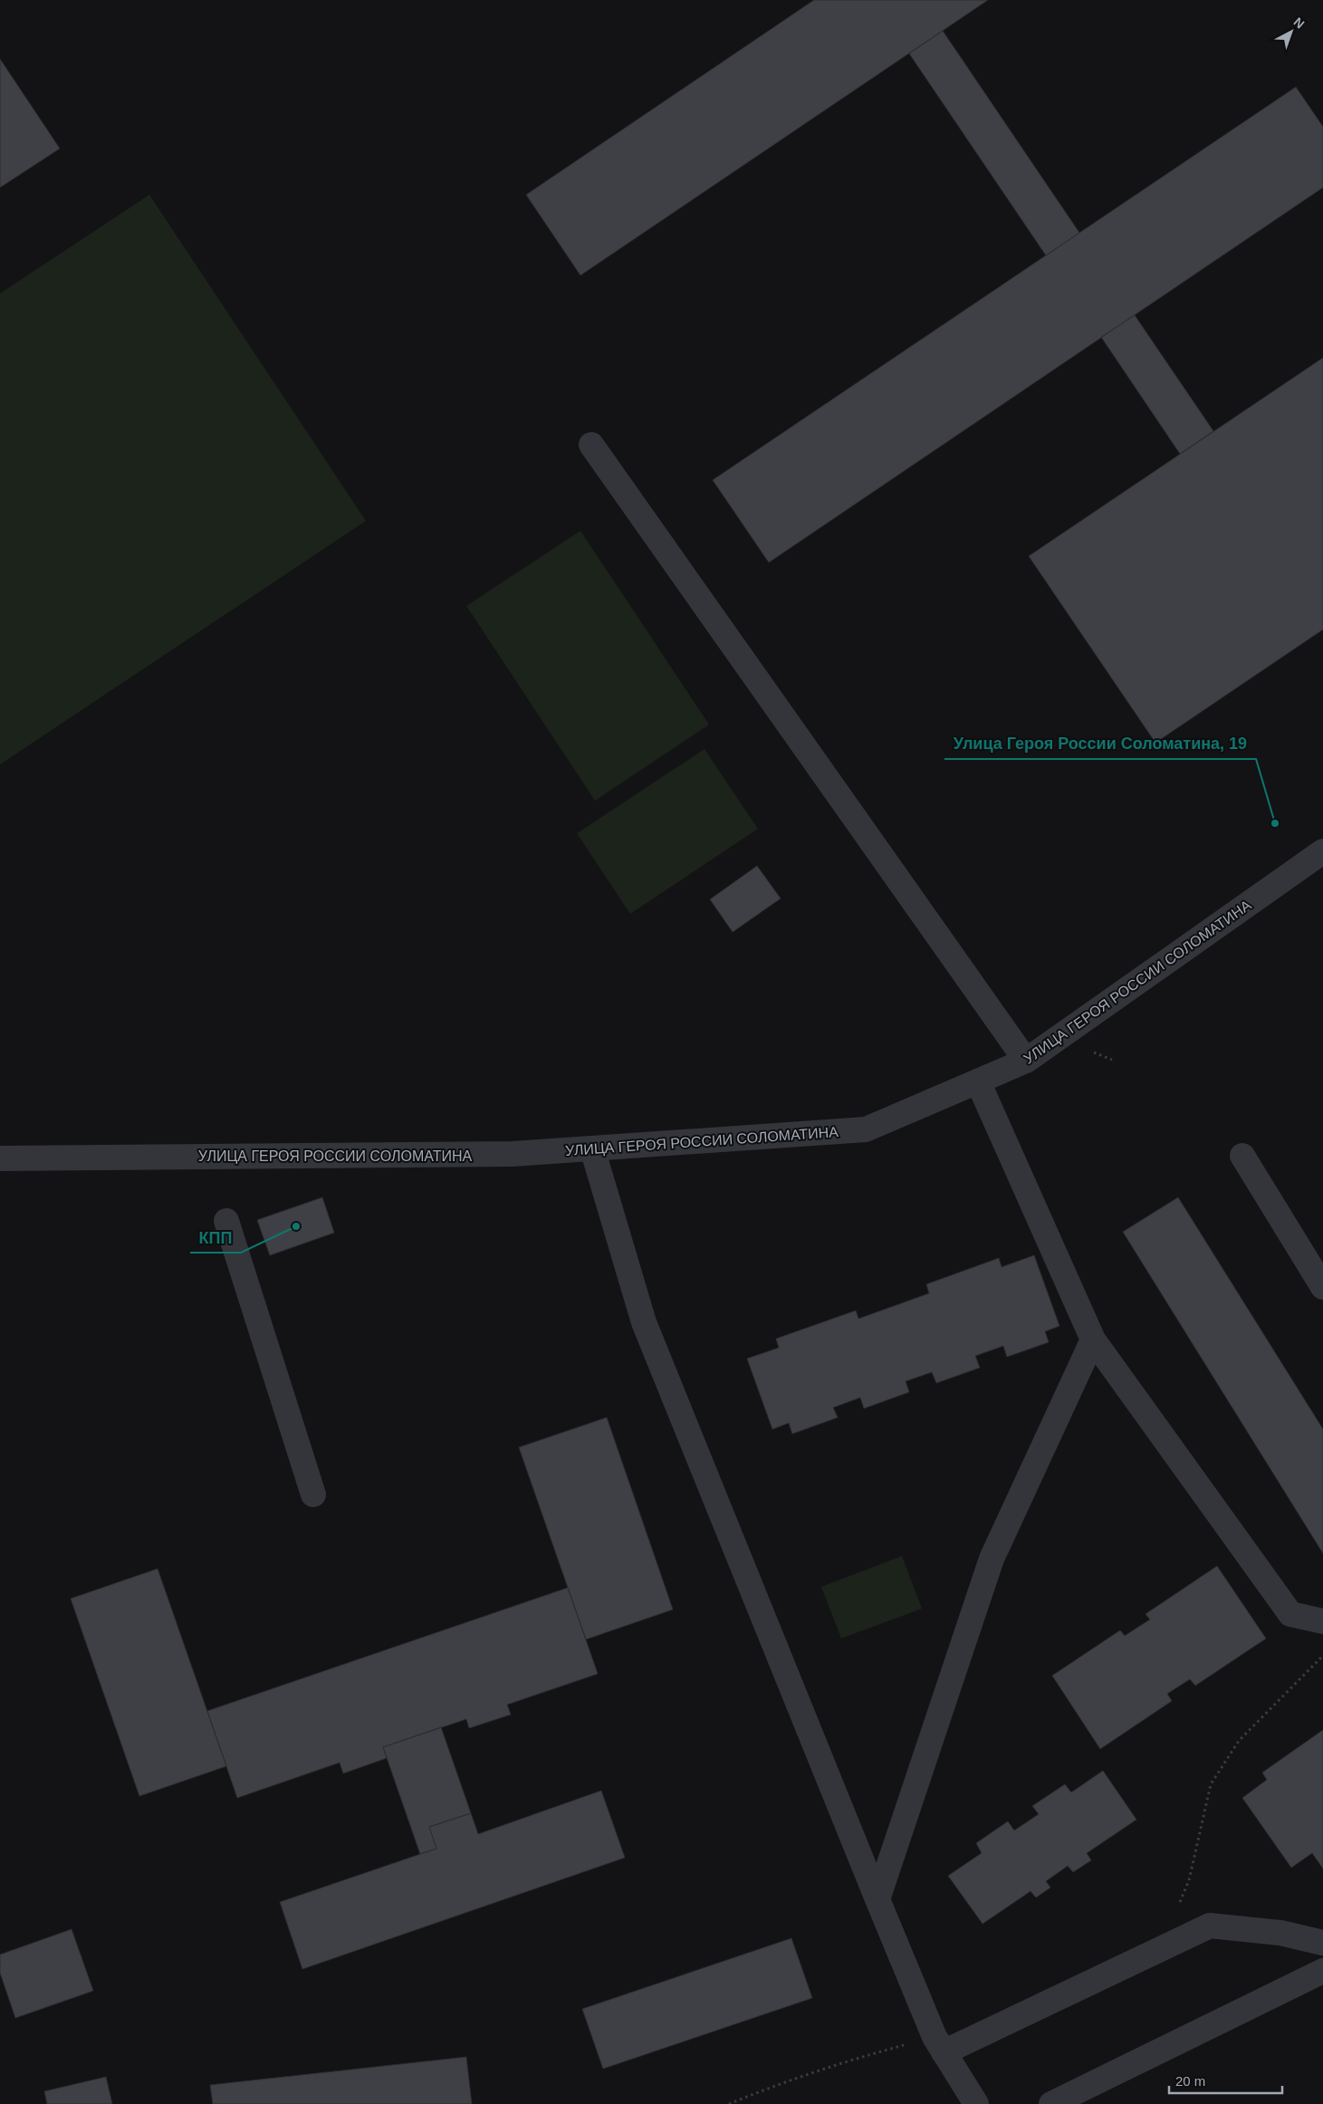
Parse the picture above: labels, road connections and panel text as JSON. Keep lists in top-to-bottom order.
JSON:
{
  "streets": {
    "street": ["УЛИЦА ГЕРОЯ РОССИИ СОЛОМАТИНА"]
  },
  "places": ["Улица Героя России Соломатина, 19", "КПП"],
  "scale_bar": "20 m",
  "north": "top right"
}
